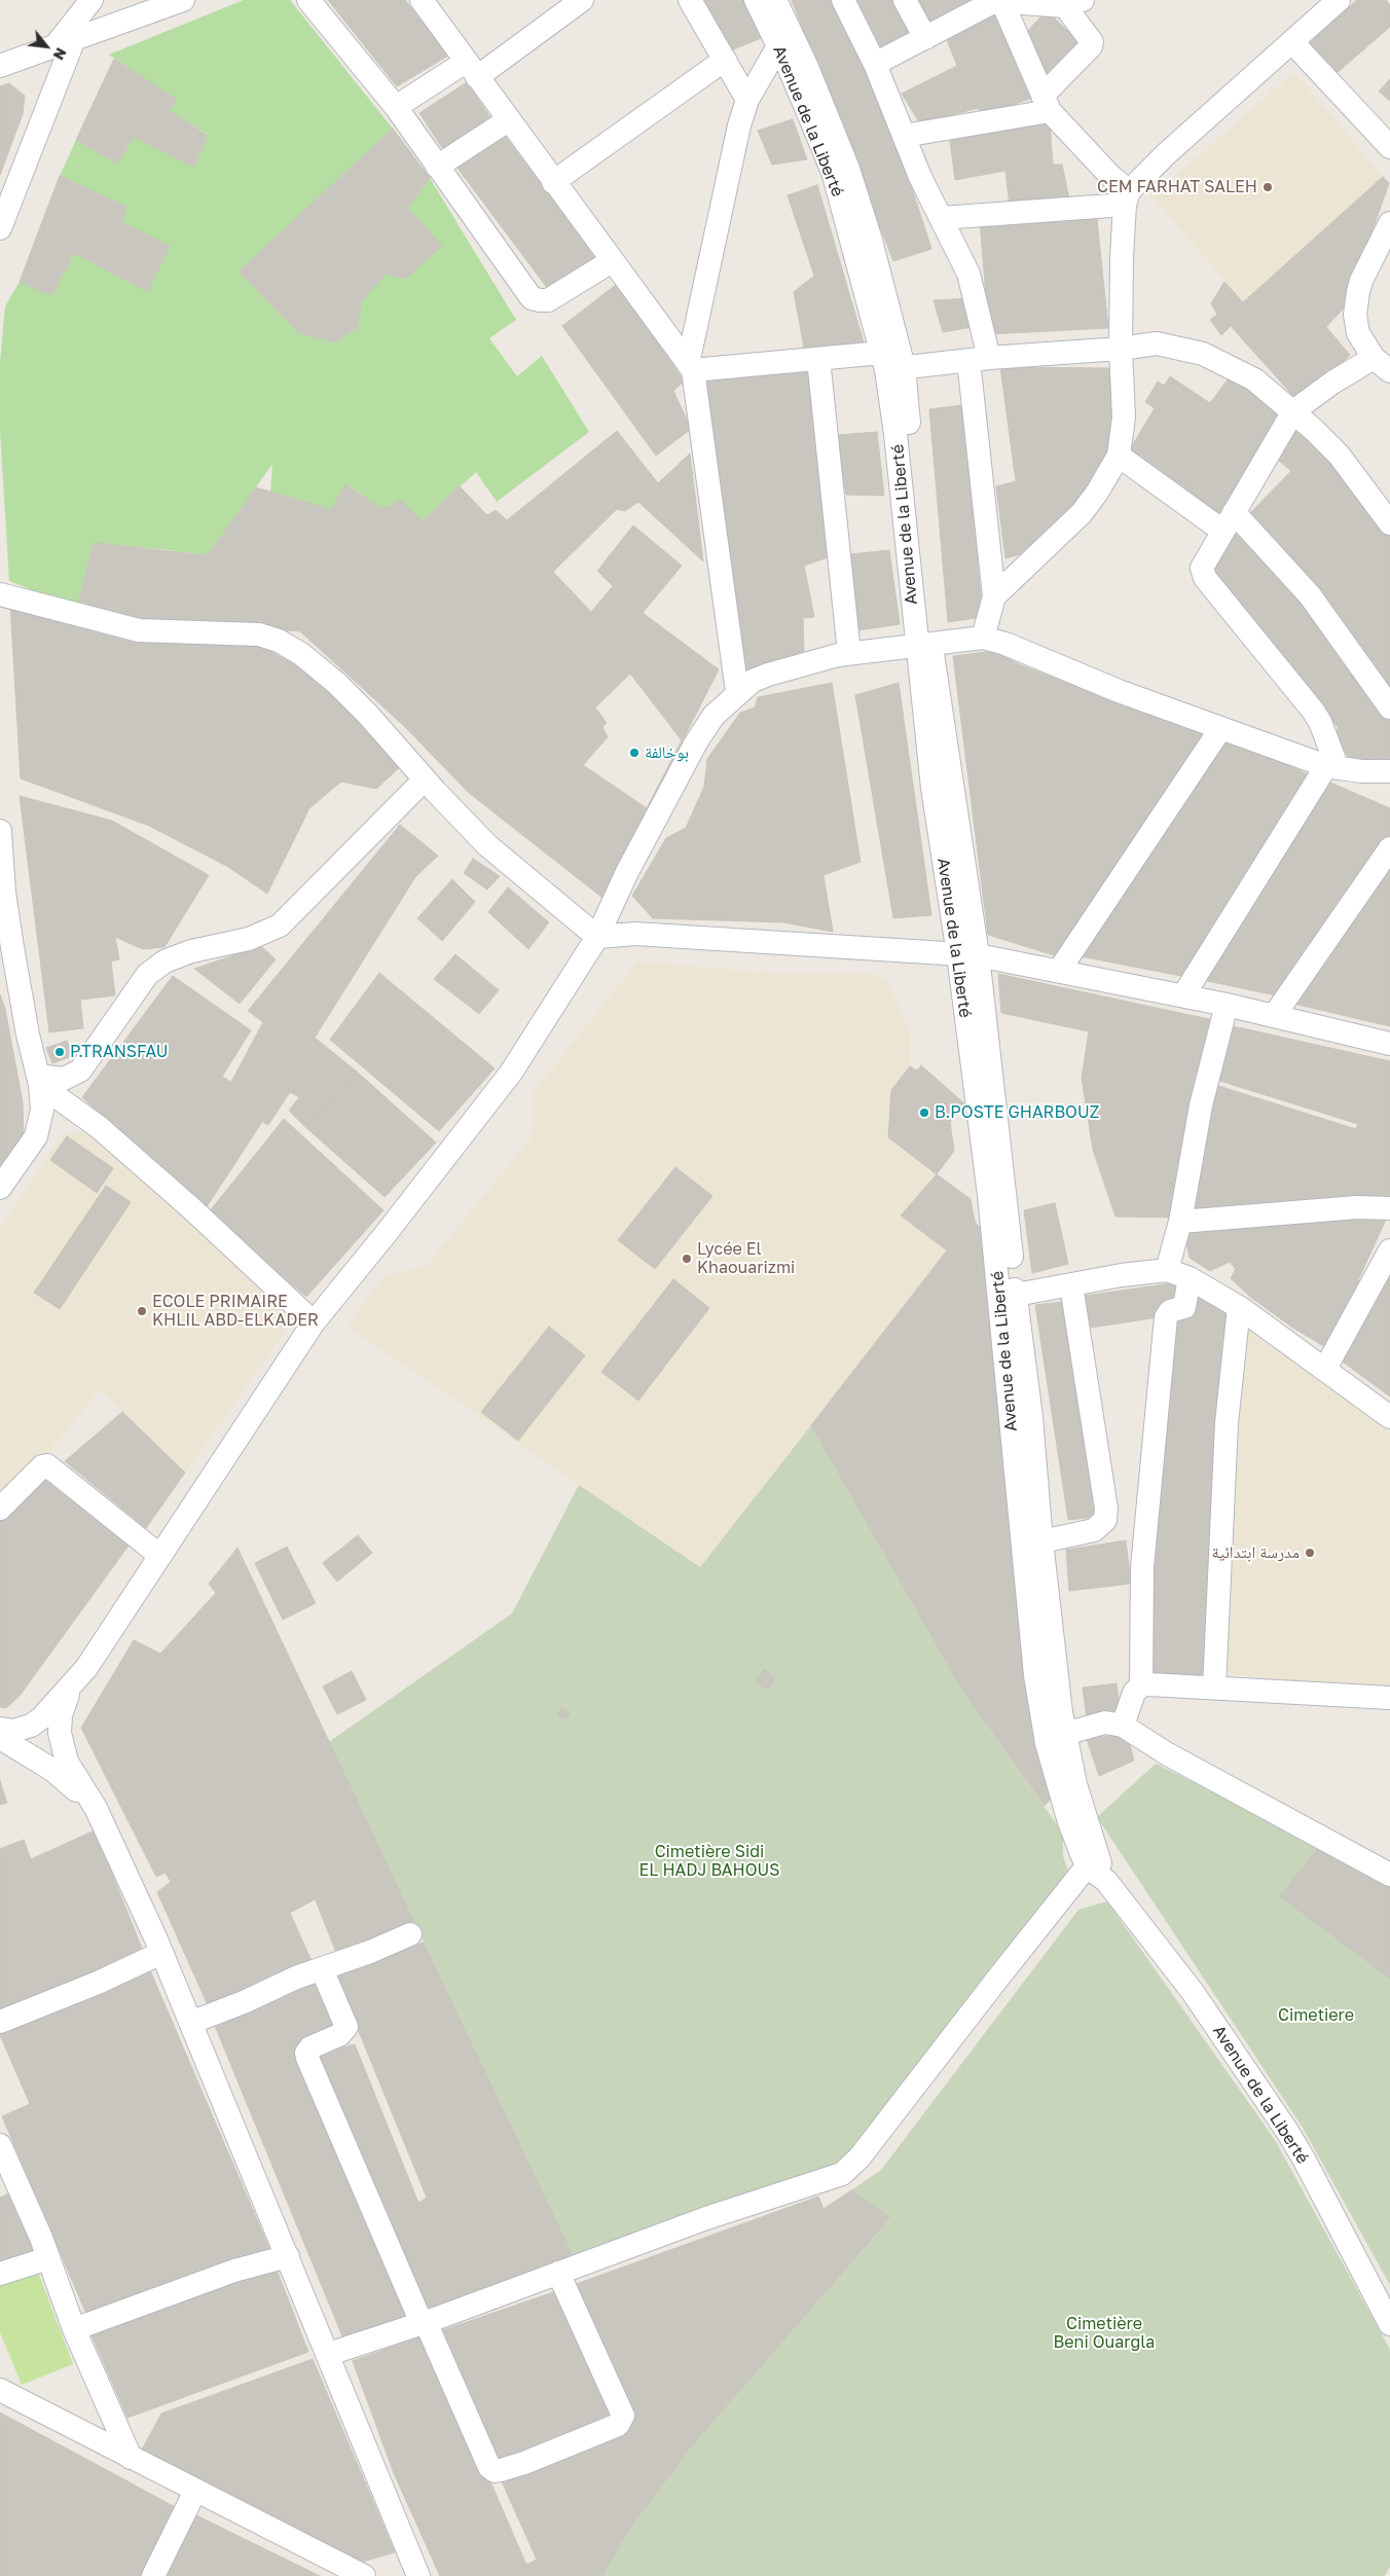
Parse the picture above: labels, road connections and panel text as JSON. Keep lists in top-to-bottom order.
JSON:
{
  "streets": {
    "street": ["Avenue de la Liberté"]
  },
  "parks": ["Cimetière Sidi EL HADJ BAHOUS", "Cimetiere", "Cimetière Beni Ouargla"],
  "places": [
    "CEM FARHAT SALEH",
    "بوخالفة",
    "P.TRANSFAU",
    "B.POSTE GHARBOUZ",
    "Lycée El Khaouarizmi",
    "ECOLE PRIMAIRE KHLIL ABD-ELKADER",
    "مدرسة ابتدائية"
  ],
  "north": "bottom right"
}
